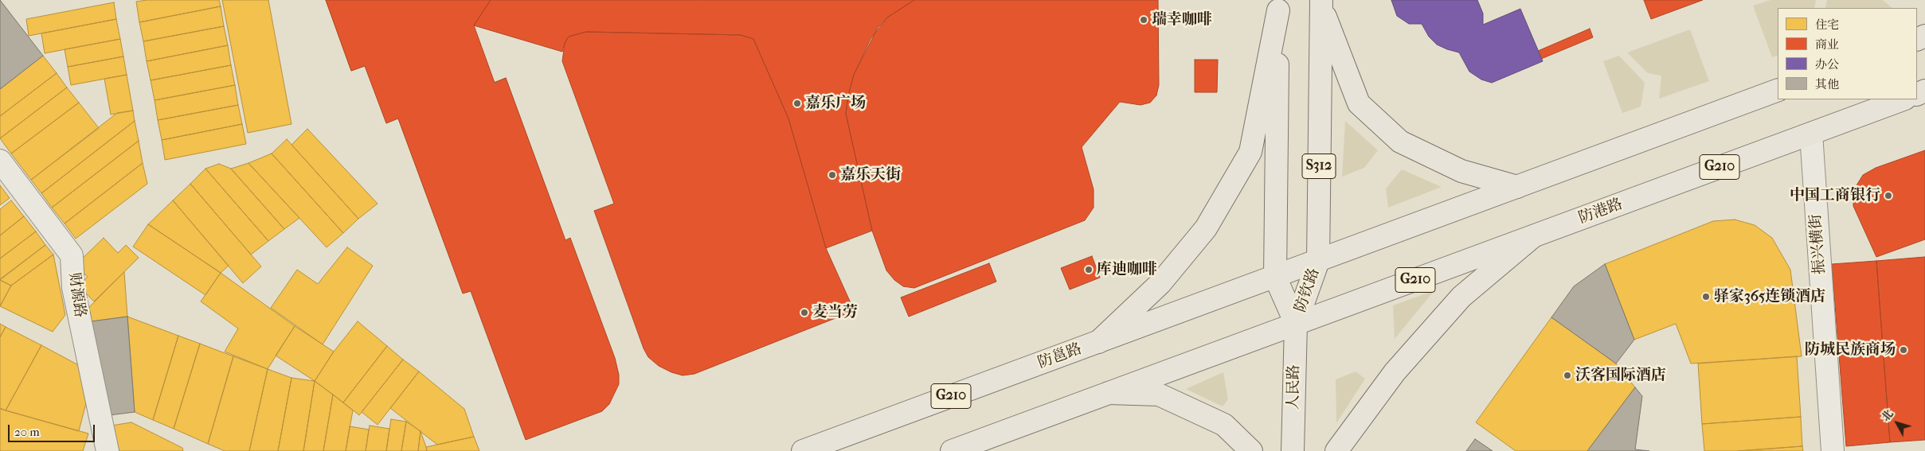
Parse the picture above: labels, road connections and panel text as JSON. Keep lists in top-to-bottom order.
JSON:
{
  "streets": {
    "main road": [
      "S312",
      "G210",
      "防港路",
      "防钦路",
      "防邕路",
      "人民路"
    ],
    "street": ["振兴横街", "财源路"]
  },
  "crossings": [
    ["G210", "防港路"],
    ["G210", "防钦路"],
    ["G210", "防邕路"],
    ["G210", "人民路"],
    ["防港路", "振兴横街"],
    ["防港路", "防钦路"],
    ["防港路", "人民路"],
    ["防钦路", "防邕路"],
    ["防钦路", "人民路"]
  ],
  "places": [
    "瑞幸咖啡",
    "嘉乐广场",
    "嘉乐天街",
    "中国工商银行",
    "库迪咖啡",
    "驿家365连锁酒店",
    "麦当劳",
    "防城民族商场",
    "沃客国际酒店"
  ],
  "legend": [
    "住宅",
    "商业",
    "办公",
    "其他"
  ],
  "scale_bar": "20 m",
  "north": "top left"
}
